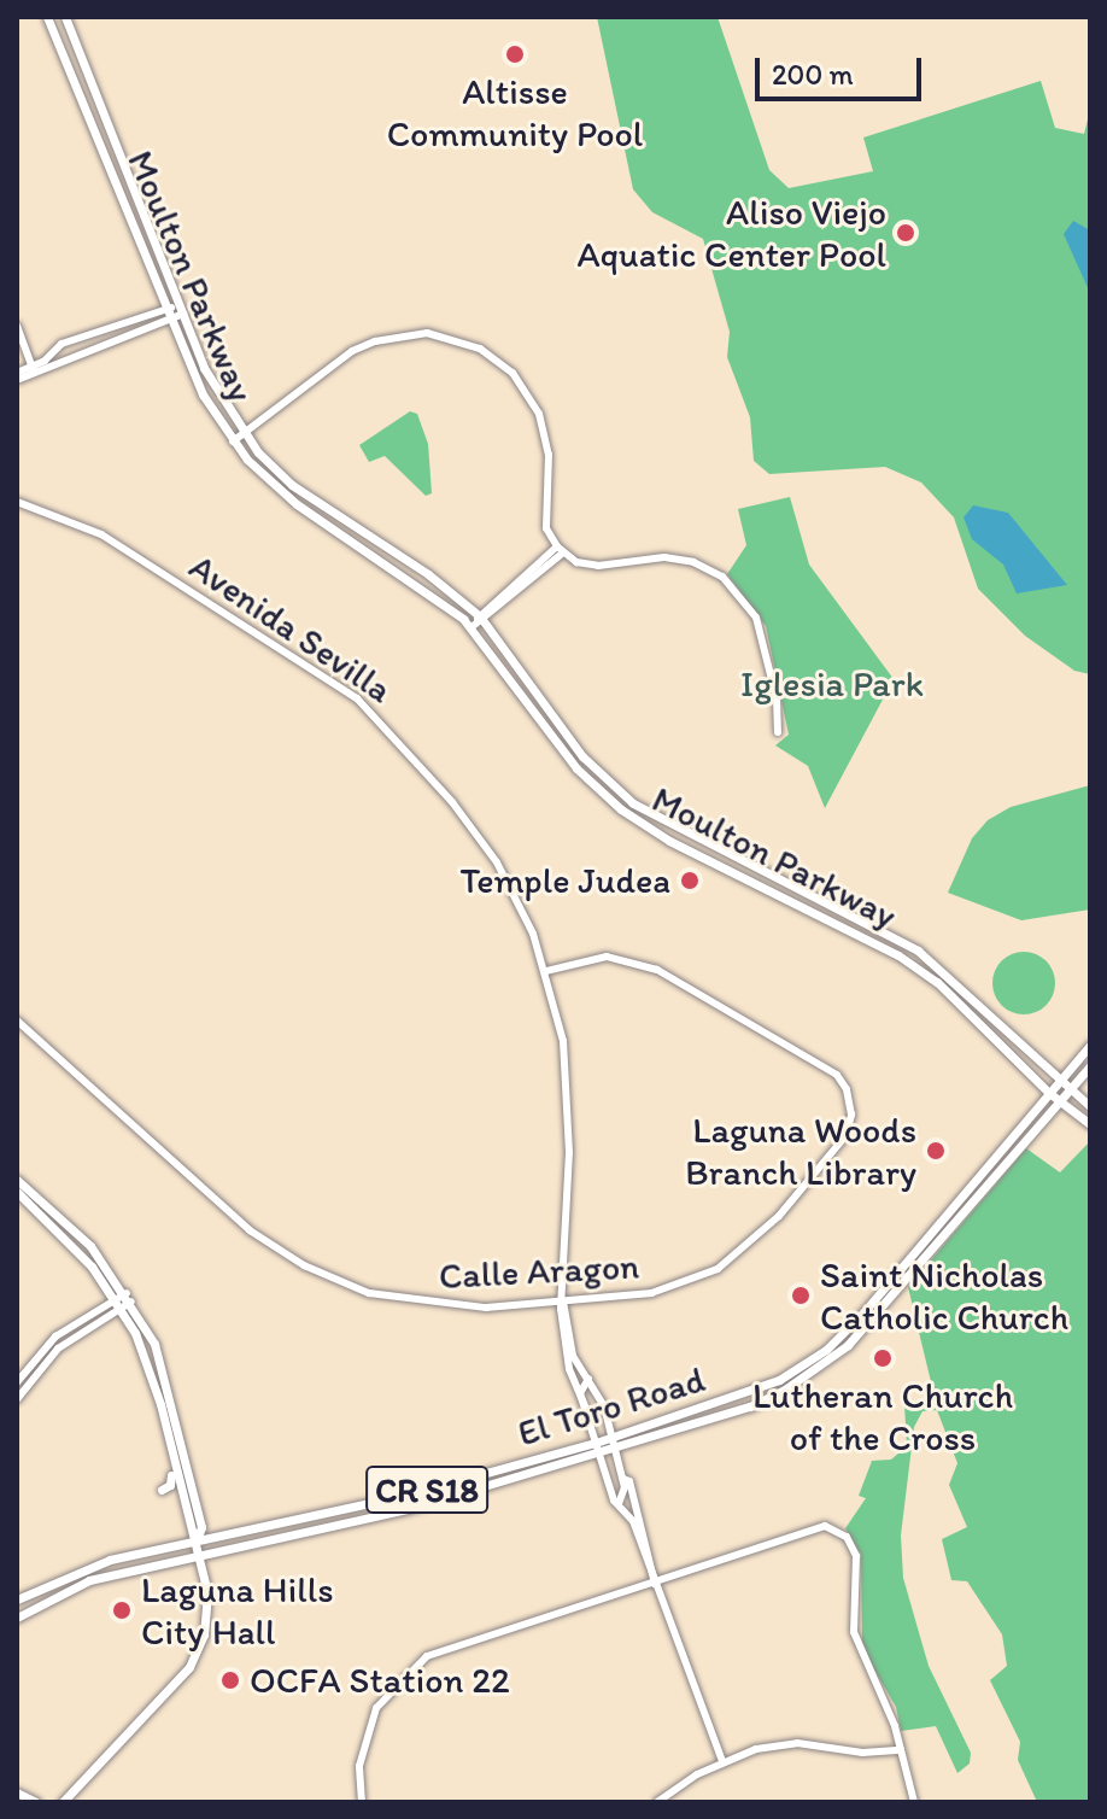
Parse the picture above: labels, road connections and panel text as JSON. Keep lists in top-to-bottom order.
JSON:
{
  "streets": {
    "main road": ["Moulton Parkway", "El Toro Road", "CR S18"],
    "street": ["Avenida Sevilla", "Calle Aragon"]
  },
  "crossings": [
    ["Moulton Parkway", "El Toro Road"],
    ["Avenida Sevilla", "Calle Aragon"],
    ["Avenida Sevilla", "El Toro Road"]
  ],
  "parks": ["Iglesia Park"],
  "places": [
    "Altisse Community Pool",
    "Aliso Viejo Aquatic Center Pool",
    "Temple Judea",
    "Laguna Woods Branch Library",
    "Saint Nicholas Catholic Church",
    "Lutheran Church of the Cross",
    "Laguna Hills City Hall",
    "OCFA Station 22"
  ],
  "scale_bar": "200 m"
}
